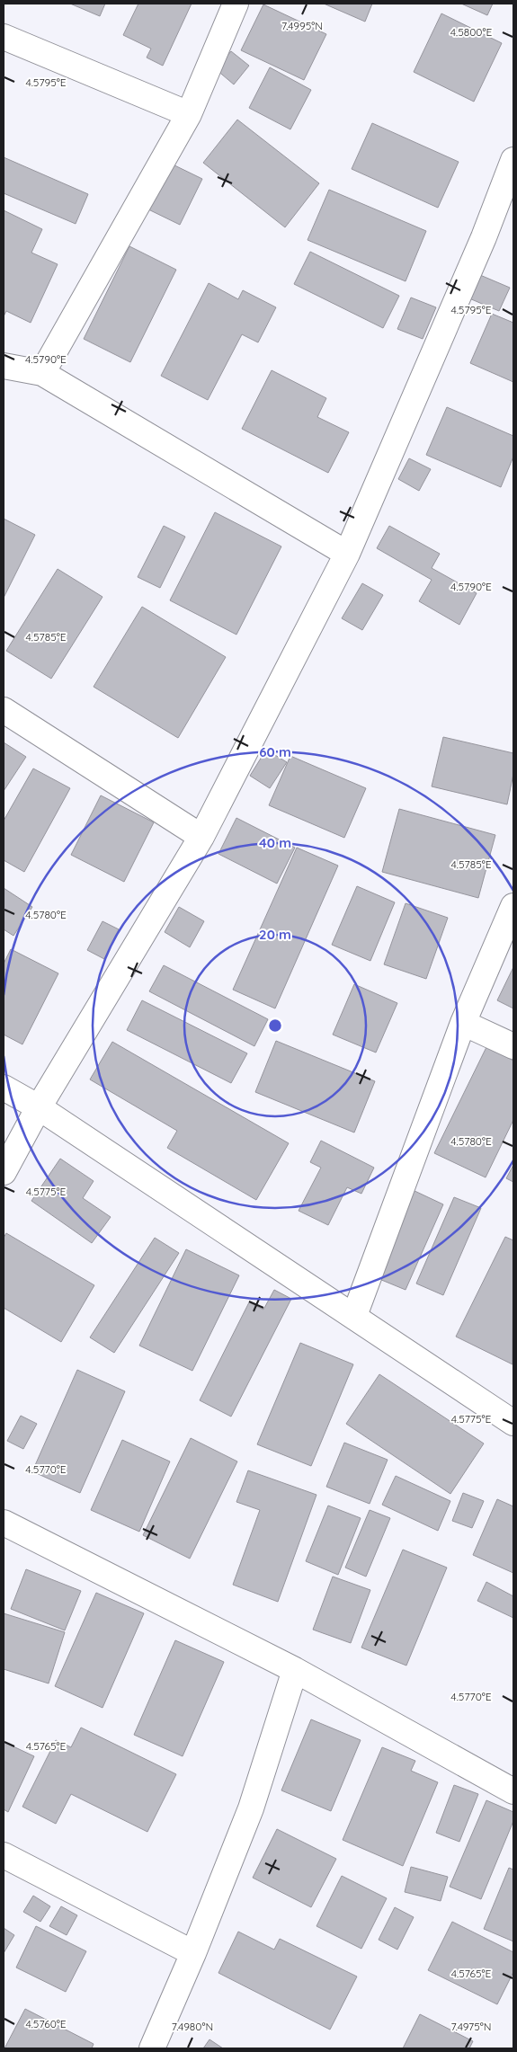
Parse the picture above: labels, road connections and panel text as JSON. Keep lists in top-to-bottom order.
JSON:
{
  "coordinates": [
    "7.4995°N",
    "4.5800°E",
    "4.5795°E",
    "4.5790°E",
    "4.5785°E",
    "4.5780°E",
    "4.5775°E",
    "4.5770°E",
    "4.5765°E",
    "4.5760°E",
    "7.4980°N",
    "7.4975°N"
  ],
  "rings": ["60 m", "40 m", "20 m"]
}
